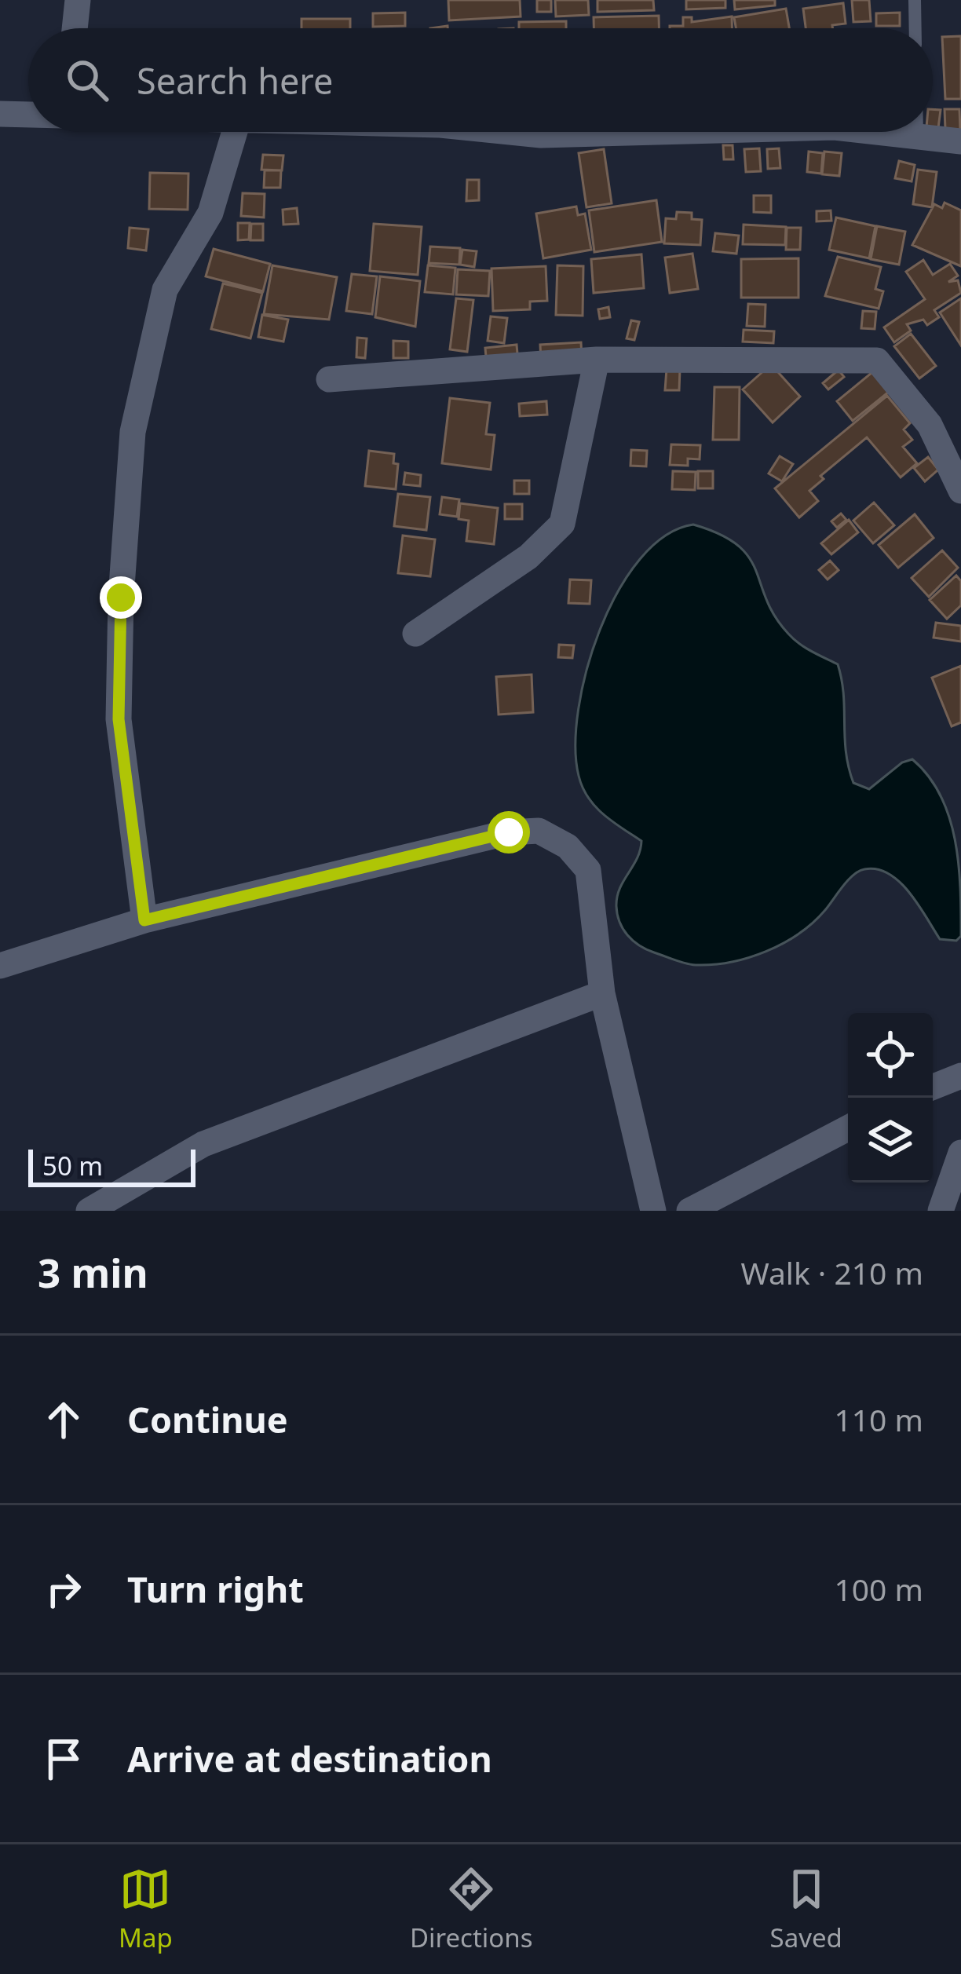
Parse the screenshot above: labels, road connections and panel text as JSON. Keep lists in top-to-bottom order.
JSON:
{
  "scale_bar": "50 m",
  "page": {
    "search": "Search here",
    "scale": "50 m",
    "heading": ["3 min", "Walk · 210 m"],
    "list": [
      ["Continue", "110 m"],
      ["Turn right", "100 m"],
      "Arrive at destination"
    ],
    "nav": ["Map", "Directions", "Saved"]
  }
}
